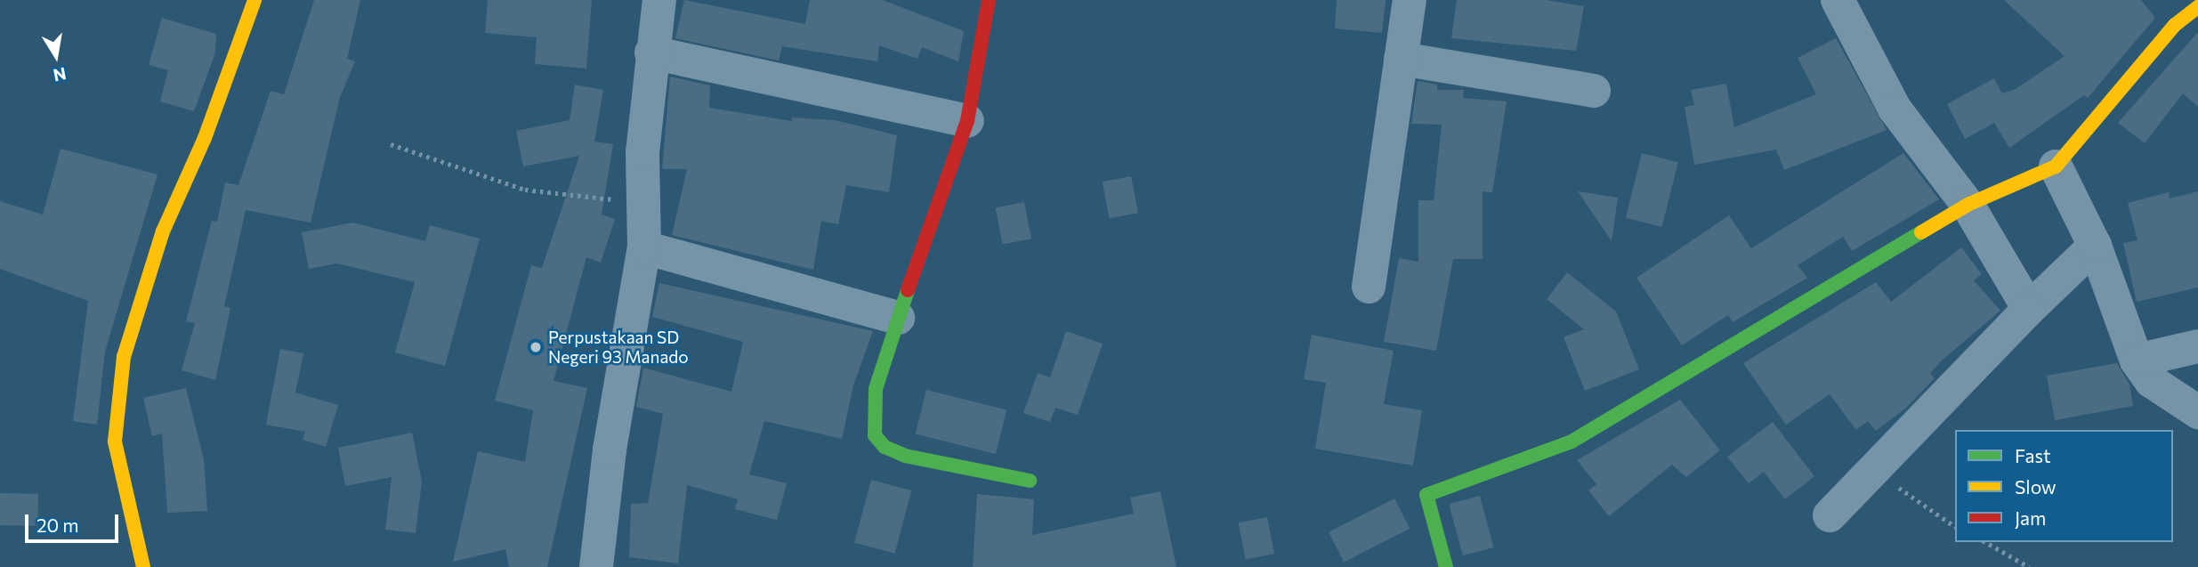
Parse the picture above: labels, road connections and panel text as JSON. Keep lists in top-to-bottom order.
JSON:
{
  "places": ["Perpustakaan SD Negeri 93 Manado"],
  "legend": ["Fast", "Slow", "Jam"],
  "scale_bar": "20 m",
  "north": "bottom"
}
